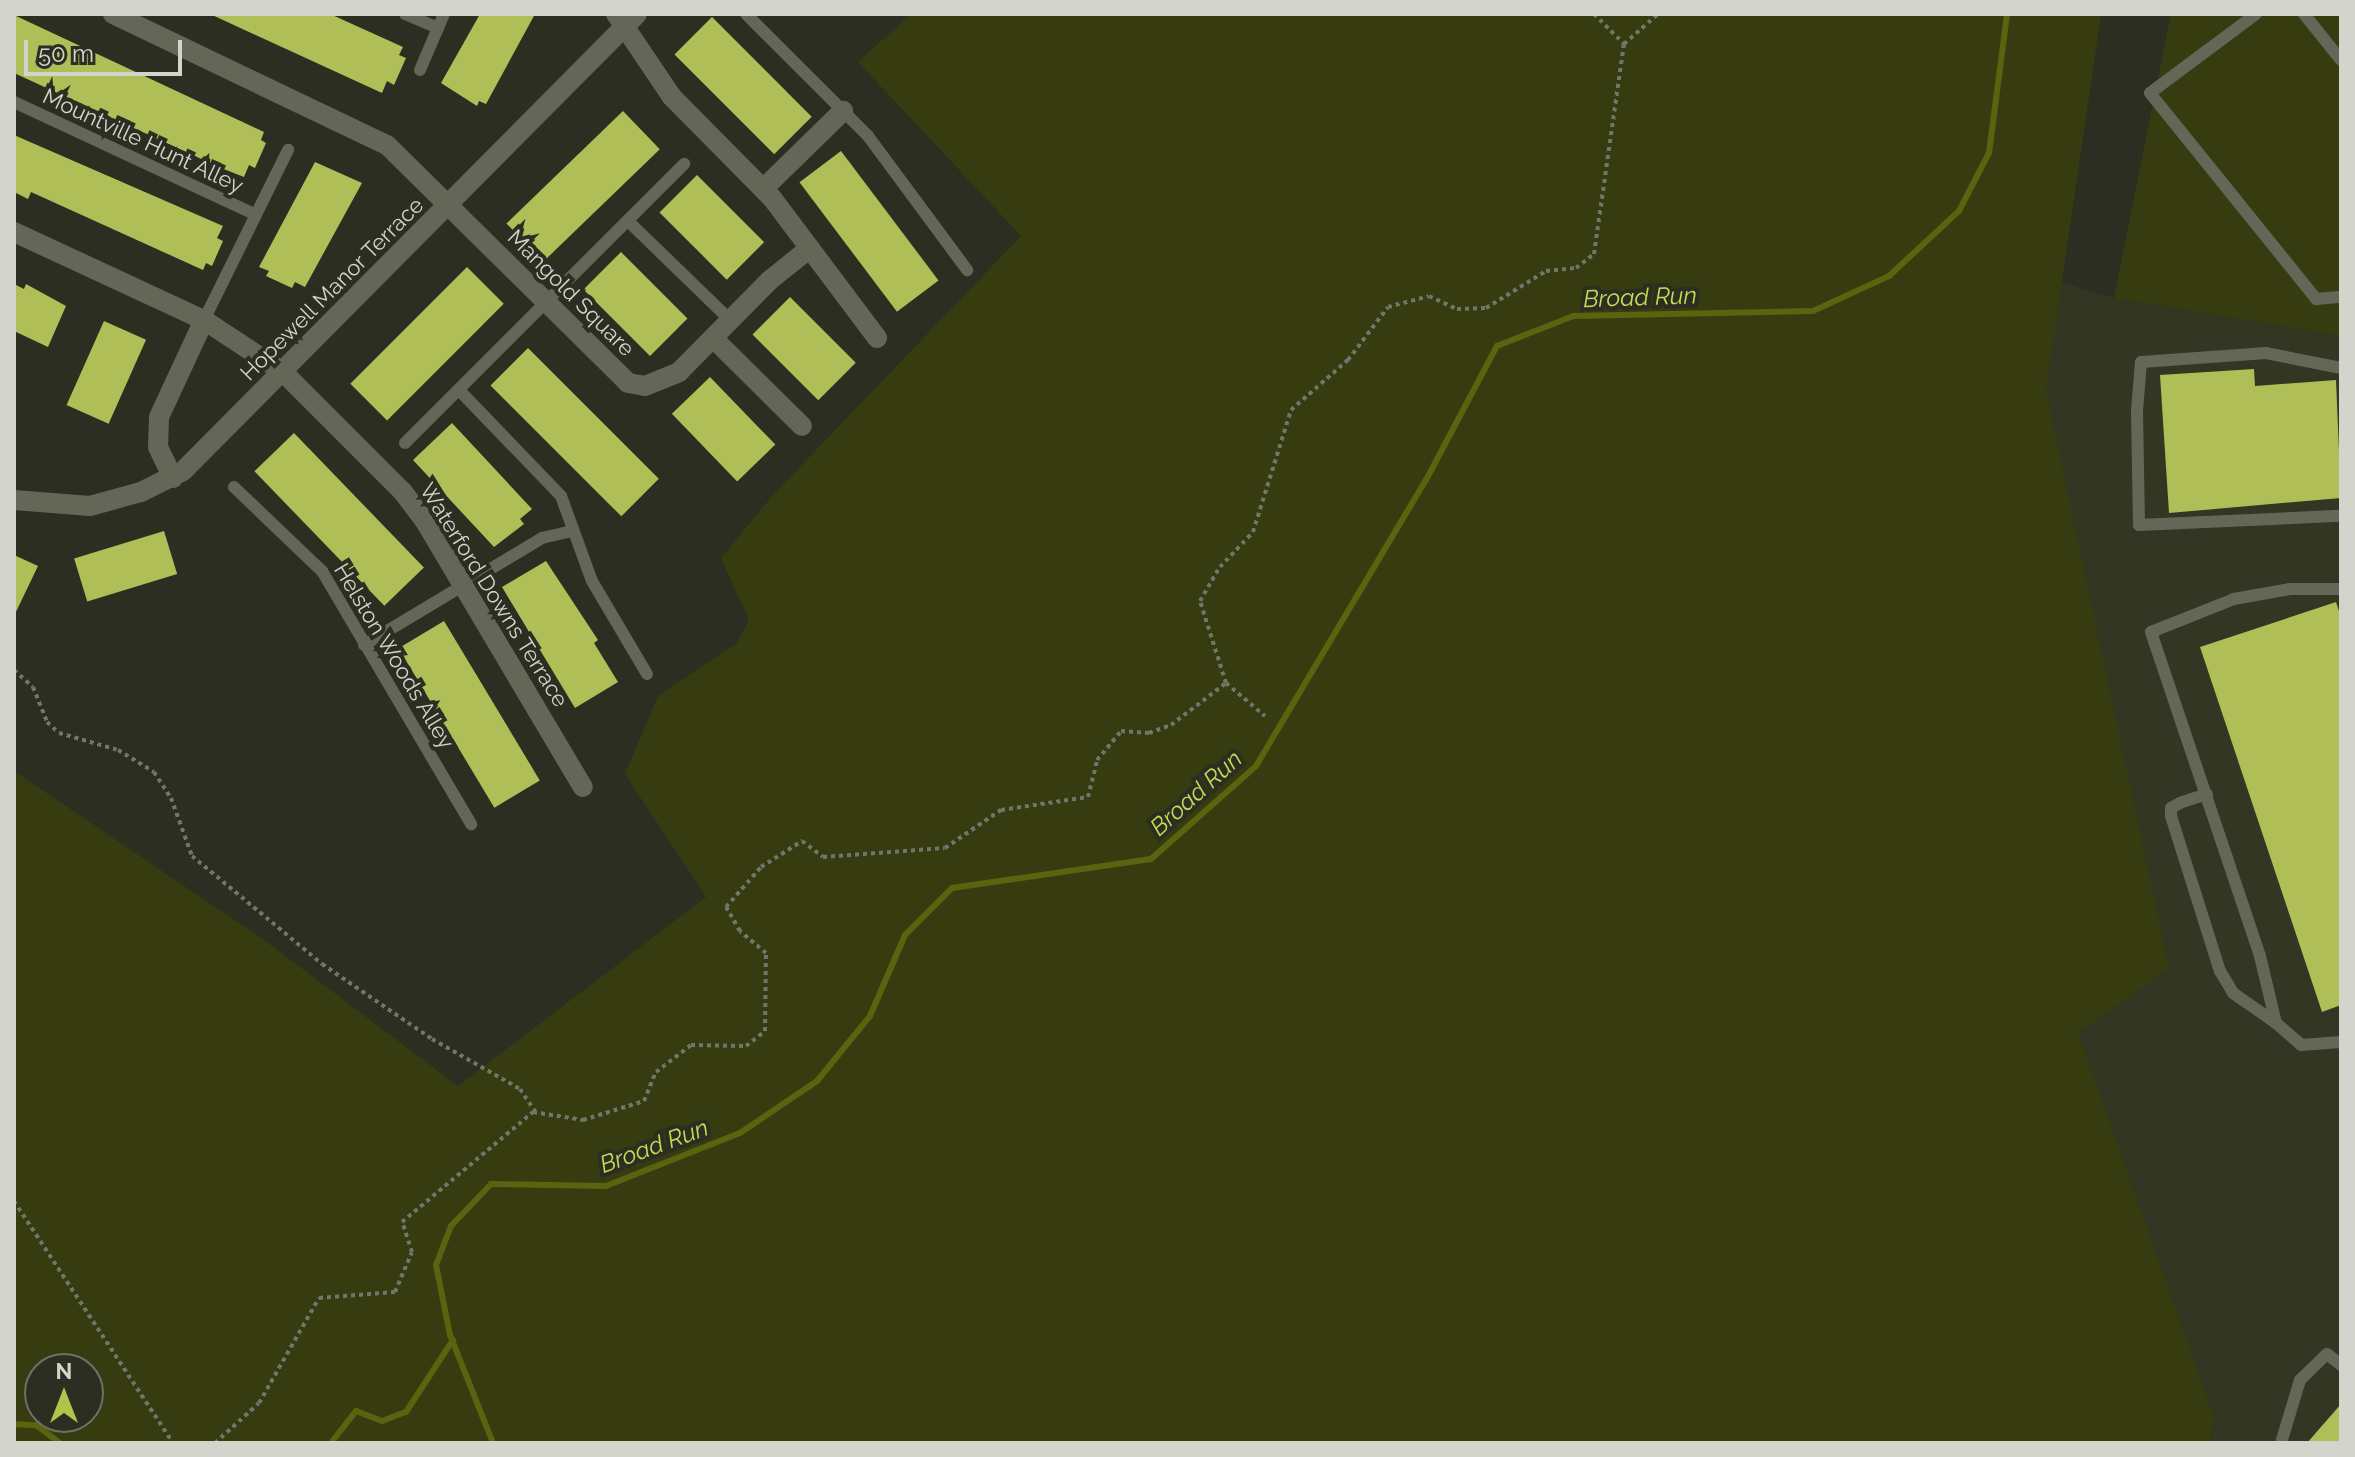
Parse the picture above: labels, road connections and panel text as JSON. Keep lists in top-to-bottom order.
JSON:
{
  "streets": {
    "street": ["Hopewell Manor Terrace", "Mangold Square", "Waterford Downs Terrace"],
    "lane": ["Mountville Hunt Alley", "Helston Woods Alley"]
  },
  "crossings": [
    ["Mountville Hunt Alley", "Waterford Downs Terrace"],
    ["Hopewell Manor Terrace", "Mangold Square"],
    ["Hopewell Manor Terrace", "Waterford Downs Terrace"]
  ],
  "water": ["Broad Run"],
  "scale_bar": "50 m",
  "north": "top"
}
